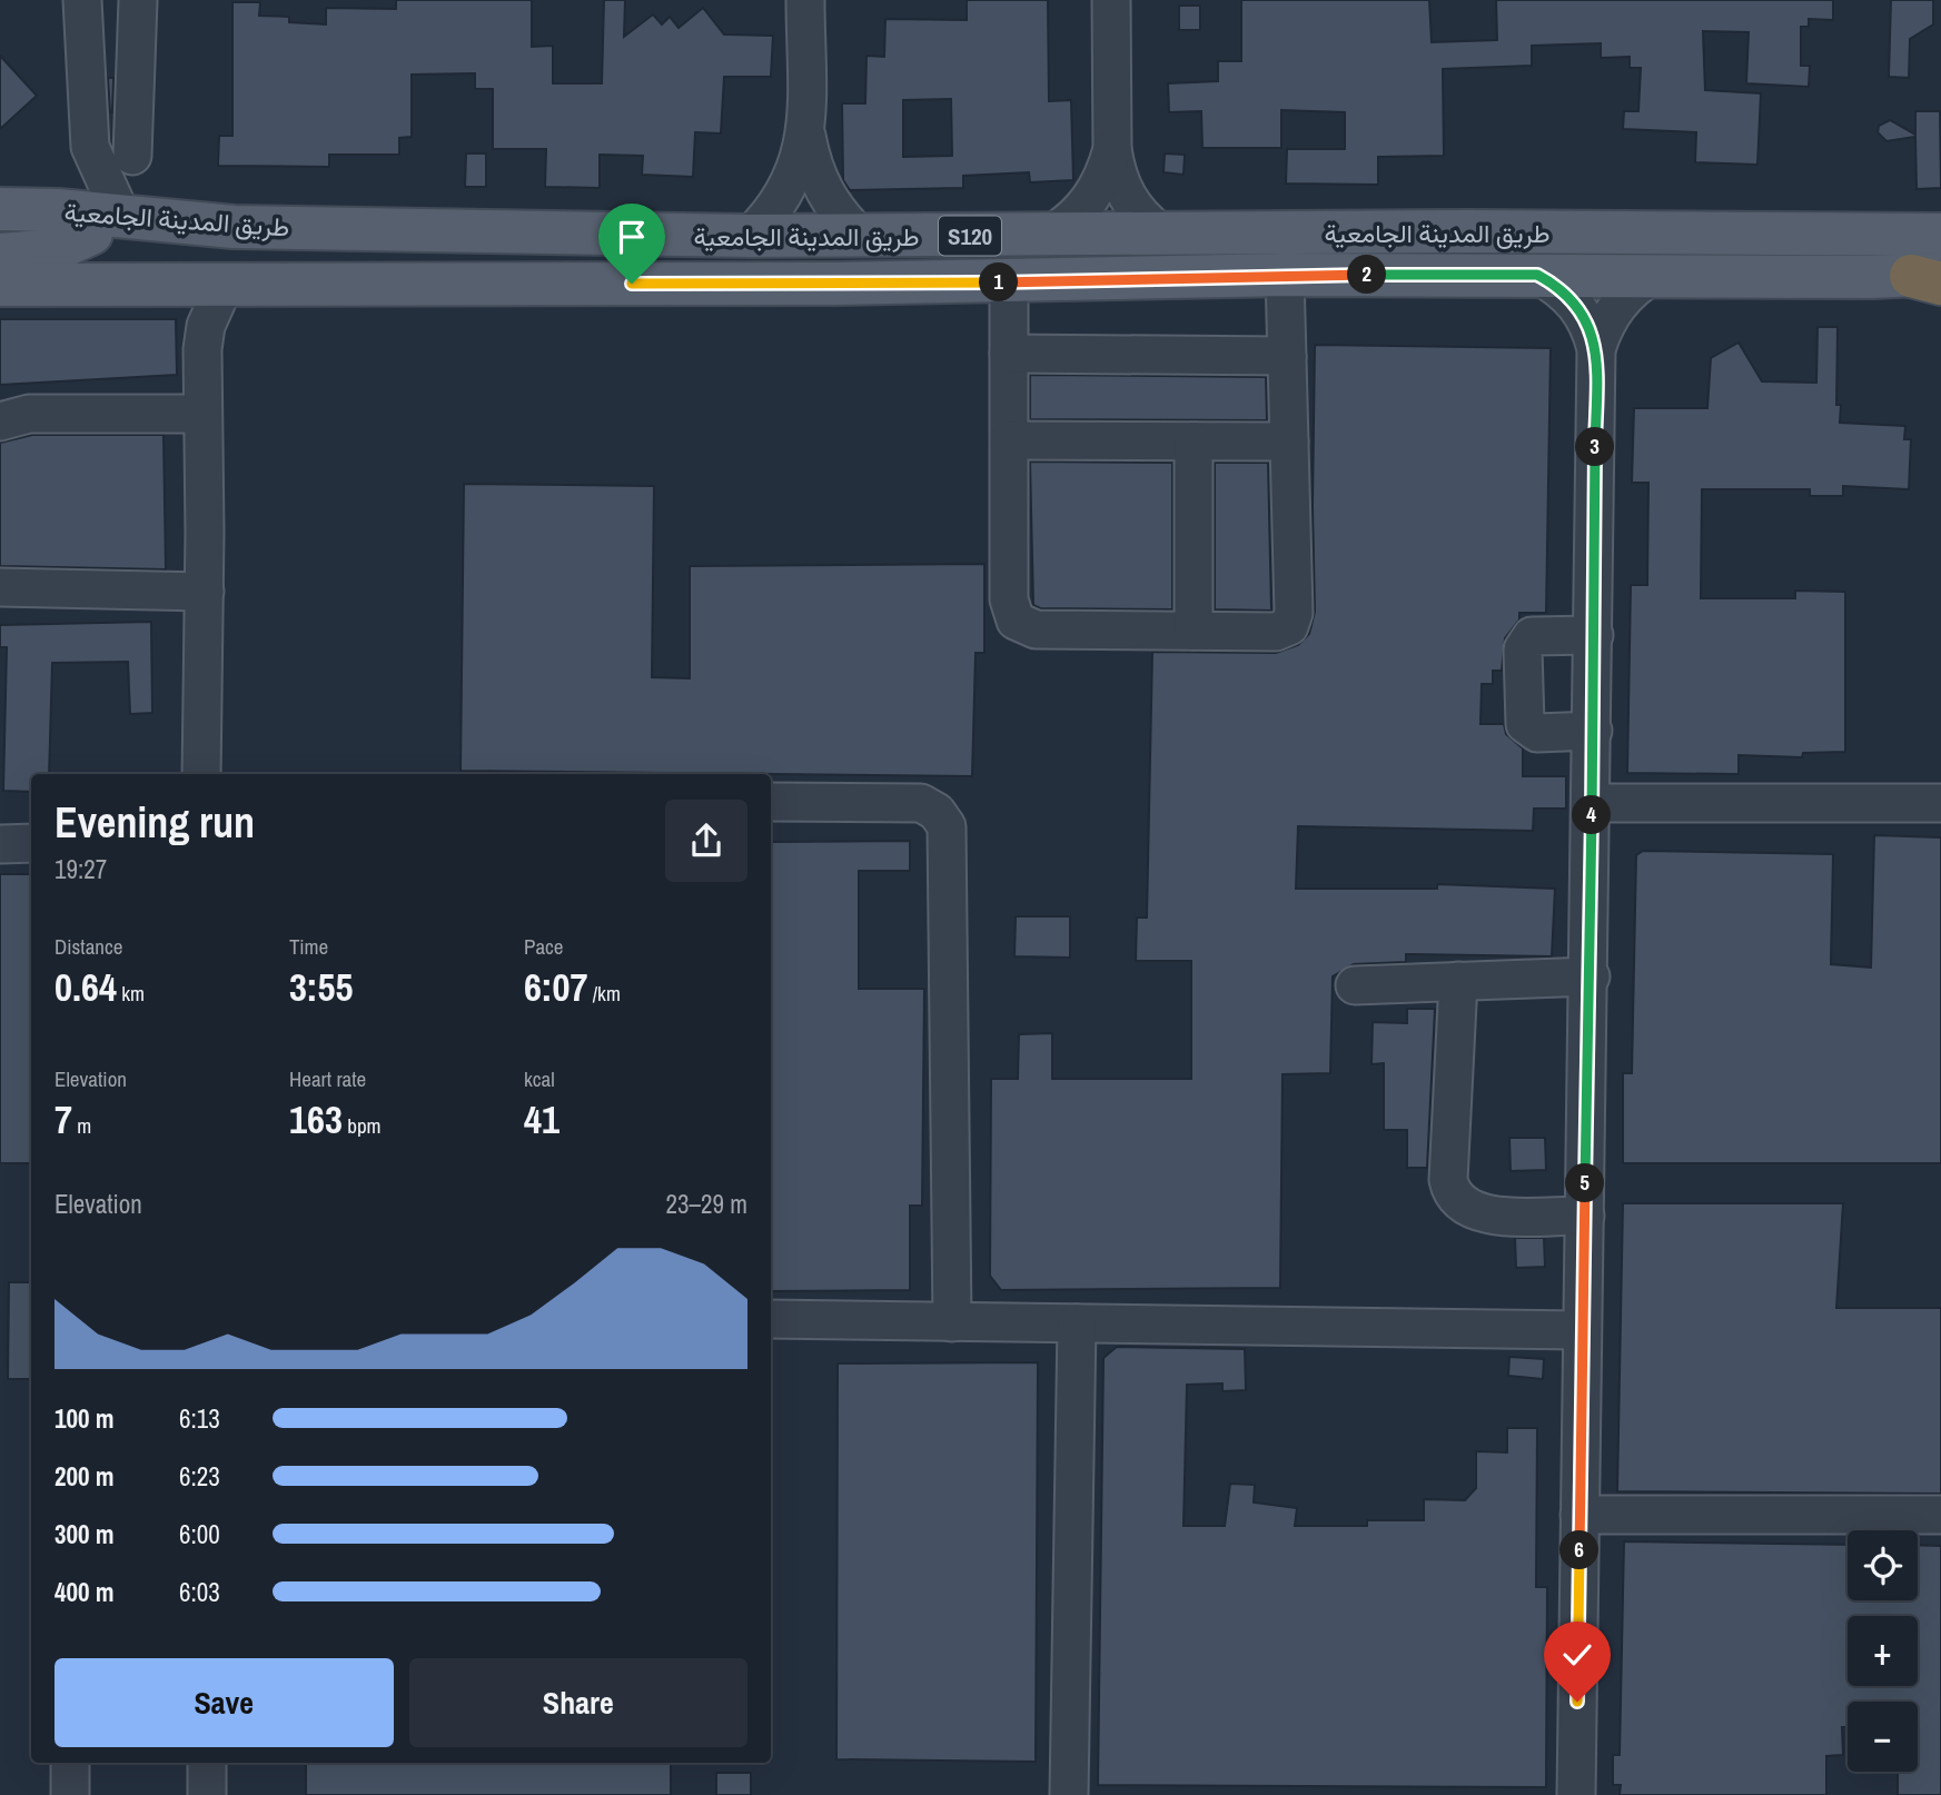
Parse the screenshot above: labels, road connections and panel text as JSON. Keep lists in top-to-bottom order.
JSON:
{
  "streets": {
    "main road": ["طريق المدينة الجامعية", "S120"]
  },
  "page": {
    "pins": [
      "2",
      "1",
      "3",
      "4",
      "5",
      "6"
    ],
    "heading": ["Evening run", "19:27"],
    "stats": [
      ["Distance", "0.64 km"],
      ["Time", "3:55"],
      ["Pace", "6:07 /km"],
      ["Elevation", "7 m"],
      ["Heart rate", "163 bpm"],
      ["kcal", "41"]
    ],
    "chart": ["Elevation", "23–29 m"],
    "list": [
      {
        "name": "100 m",
        "note": "6:13"
      },
      {
        "name": "200 m",
        "note": "6:23"
      },
      {
        "name": "300 m",
        "note": "6:00"
      },
      {
        "name": "400 m",
        "note": "6:03"
      }
    ],
    "map_buttons": ["+", "−"],
    "buttons": ["Save", "Share"]
  }
}
